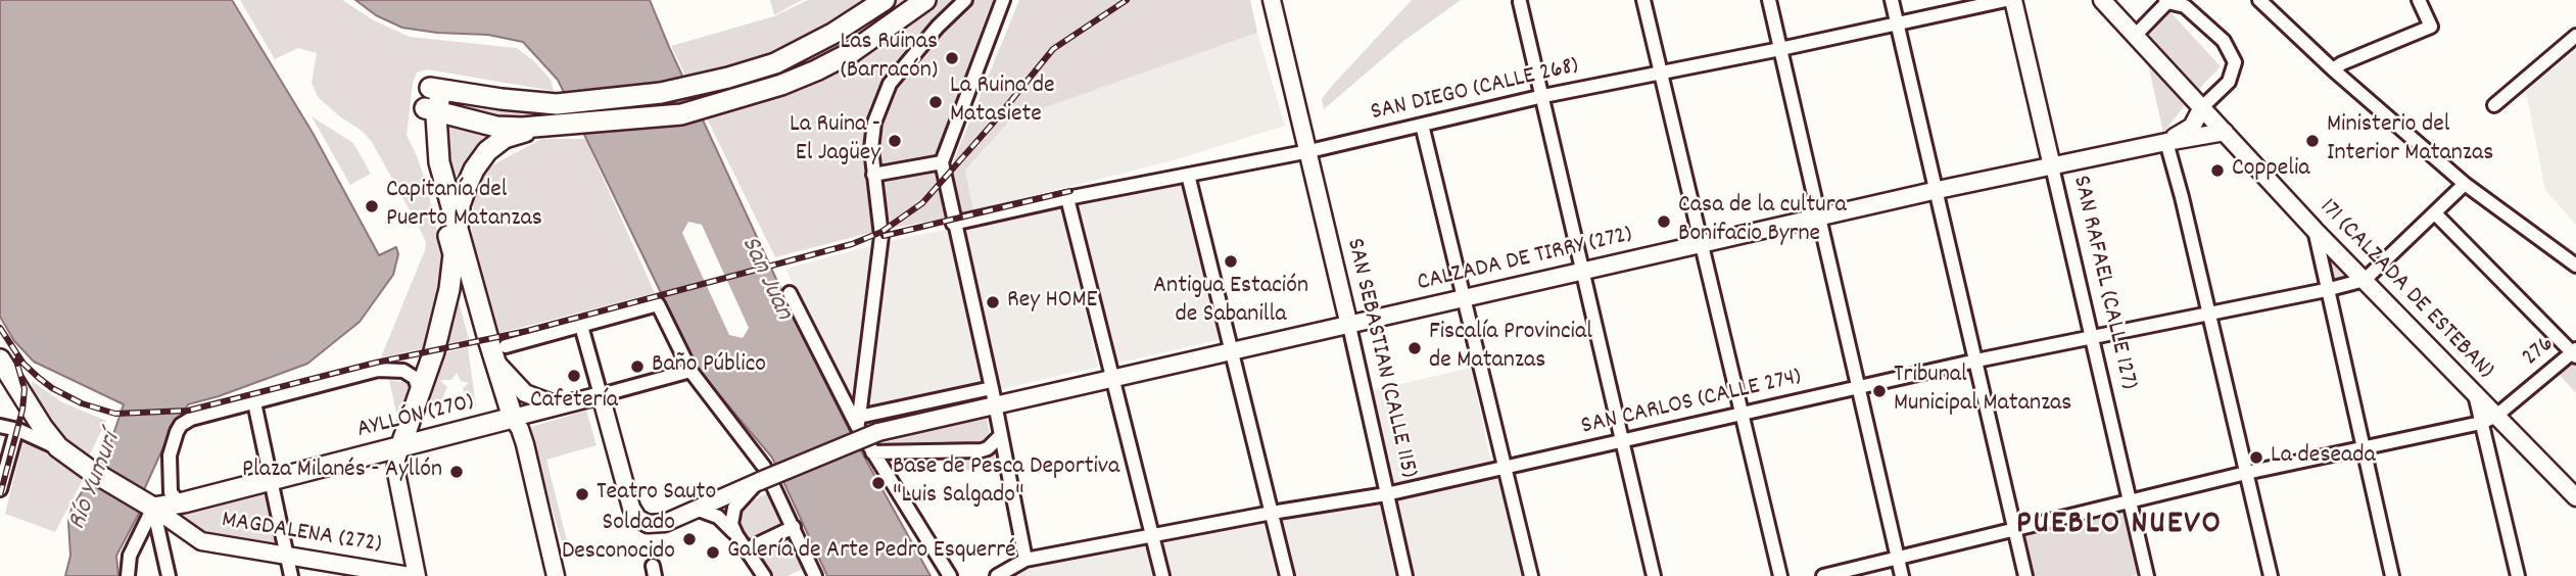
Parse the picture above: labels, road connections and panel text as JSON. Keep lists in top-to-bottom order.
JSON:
{
  "streets": {
    "highway": ["AYLLÓN (270)"],
    "main road": [
      "CALZADA DE TIRRY (272)",
      "SAN RAFAEL (CALLE 127)",
      "171 (CALZADA DE ESTEBAN)",
      "SAN SEBASTIAN (CALLE 115)",
      "MAGDALENA (272)"
    ],
    "street": ["SAN DIEGO (CALLE 268)", "276", "SAN CARLOS (CALLE 274)"]
  },
  "crossings": [
    ["SAN DIEGO (CALLE 268)", "SAN SEBASTIAN (CALLE 115)"],
    ["CALZADA DE TIRRY (272)", "SAN RAFAEL (CALLE 127)"],
    ["CALZADA DE TIRRY (272)", "171 (CALZADA DE ESTEBAN)"],
    ["CALZADA DE TIRRY (272)", "SAN SEBASTIAN (CALLE 115)"],
    ["SAN RAFAEL (CALLE 127)", "SAN CARLOS (CALLE 274)"],
    ["171 (CALZADA DE ESTEBAN)", "276"],
    ["171 (CALZADA DE ESTEBAN)", "SAN CARLOS (CALLE 274)"],
    ["SAN SEBASTIAN (CALLE 115)", "SAN CARLOS (CALLE 274)"],
    ["AYLLÓN (270)", "MAGDALENA (272)"]
  ],
  "districts": ["PUEBLO NUEVO"],
  "water": ["San Juan", "Río Yumurí"],
  "places": [
    "Las Ruinas (Barracón)",
    "La Ruina de Matasiete",
    "La Ruina - El Jagüey",
    "Ministerio del Interior Matanzas",
    "Coppelia",
    "Capitanía del Puerto Matanzas",
    "Casa de la cultura Bonifacio Byrne",
    "Antigua Estación de Sabanilla",
    "Rey HOME",
    "Fiscalía Provincial de Matanzas",
    "Baño Público",
    "Cafetería",
    "Tribunal Municipal Matanzas",
    "La deseada",
    "Plaza Milanés - Ayllón",
    "Base de Pesca Deportiva \"Luis Salgado\"",
    "Teatro Sauto",
    "Soldado Desconocido",
    "Galería de Arte Pedro Esquerré"
  ]
}
